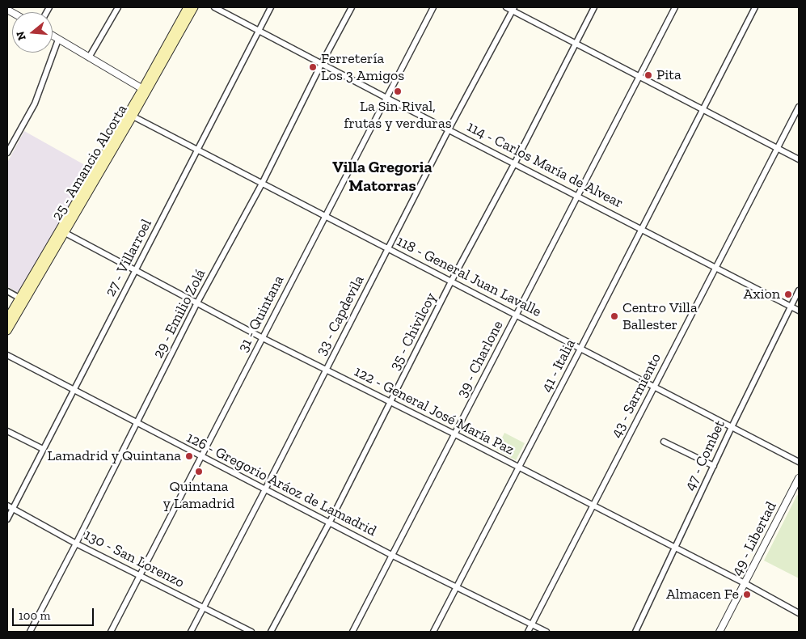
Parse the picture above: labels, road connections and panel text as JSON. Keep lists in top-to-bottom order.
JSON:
{
  "streets": {
    "street": [
      "114 - Carlos María de Alvear",
      "27 - Villarroel",
      "118 - General Juan Lavalle",
      "29 - Emilio Zolá",
      "31 - Quintana",
      "33 - Capdevila",
      "35 - Chivilcoy",
      "39 - Charlone",
      "41 - Italia",
      "43 - Sarmiento",
      "122 - General José María Paz",
      "47 - Combet",
      "126 - Gregorio Aráoz de Lamadrid",
      "49 - Libertad",
      "130 - San Lorenzo"
    ]
  },
  "crossings": [
    ["114 - Carlos María de Alvear", "27 - Villarroel"],
    ["114 - Carlos María de Alvear", "29 - Emilio Zolá"],
    ["114 - Carlos María de Alvear", "31 - Quintana"],
    ["114 - Carlos María de Alvear", "33 - Capdevila"],
    ["114 - Carlos María de Alvear", "35 - Chivilcoy"],
    ["114 - Carlos María de Alvear", "39 - Charlone"],
    ["114 - Carlos María de Alvear", "41 - Italia"],
    ["114 - Carlos María de Alvear", "43 - Sarmiento"],
    ["114 - Carlos María de Alvear", "47 - Combet"],
    ["27 - Villarroel", "118 - General Juan Lavalle"],
    ["27 - Villarroel", "122 - General José María Paz"],
    ["27 - Villarroel", "126 - Gregorio Aráoz de Lamadrid"],
    ["27 - Villarroel", "130 - San Lorenzo"],
    ["118 - General Juan Lavalle", "29 - Emilio Zolá"],
    ["118 - General Juan Lavalle", "31 - Quintana"],
    ["118 - General Juan Lavalle", "33 - Capdevila"],
    ["118 - General Juan Lavalle", "35 - Chivilcoy"],
    ["118 - General Juan Lavalle", "39 - Charlone"],
    ["118 - General Juan Lavalle", "41 - Italia"],
    ["118 - General Juan Lavalle", "43 - Sarmiento"],
    ["118 - General Juan Lavalle", "47 - Combet"],
    ["29 - Emilio Zolá", "122 - General José María Paz"],
    ["29 - Emilio Zolá", "126 - Gregorio Aráoz de Lamadrid"],
    ["29 - Emilio Zolá", "130 - San Lorenzo"],
    ["31 - Quintana", "122 - General José María Paz"],
    ["31 - Quintana", "126 - Gregorio Aráoz de Lamadrid"],
    ["31 - Quintana", "130 - San Lorenzo"],
    ["33 - Capdevila", "122 - General José María Paz"],
    ["33 - Capdevila", "126 - Gregorio Aráoz de Lamadrid"],
    ["33 - Capdevila", "130 - San Lorenzo"],
    ["35 - Chivilcoy", "122 - General José María Paz"],
    ["35 - Chivilcoy", "126 - Gregorio Aráoz de Lamadrid"],
    ["39 - Charlone", "122 - General José María Paz"],
    ["39 - Charlone", "126 - Gregorio Aráoz de Lamadrid"],
    ["41 - Italia", "122 - General José María Paz"],
    ["41 - Italia", "126 - Gregorio Aráoz de Lamadrid"],
    ["43 - Sarmiento", "122 - General José María Paz"],
    ["43 - Sarmiento", "126 - Gregorio Aráoz de Lamadrid"],
    ["122 - General José María Paz", "47 - Combet"],
    ["122 - General José María Paz", "49 - Libertad"]
  ],
  "districts": ["Villa Gregoria Matorras"],
  "places": [
    "Ferretería Los 3 Amigos",
    "Pita",
    "La Sin Rival, frutas y verduras",
    "Axion",
    "Centro Villa Ballester",
    "Lamadrid y Quintana",
    "Quintana y Lamadrid",
    "Almacen Fe"
  ],
  "scale_bar": "100 m",
  "north": "left"
}
